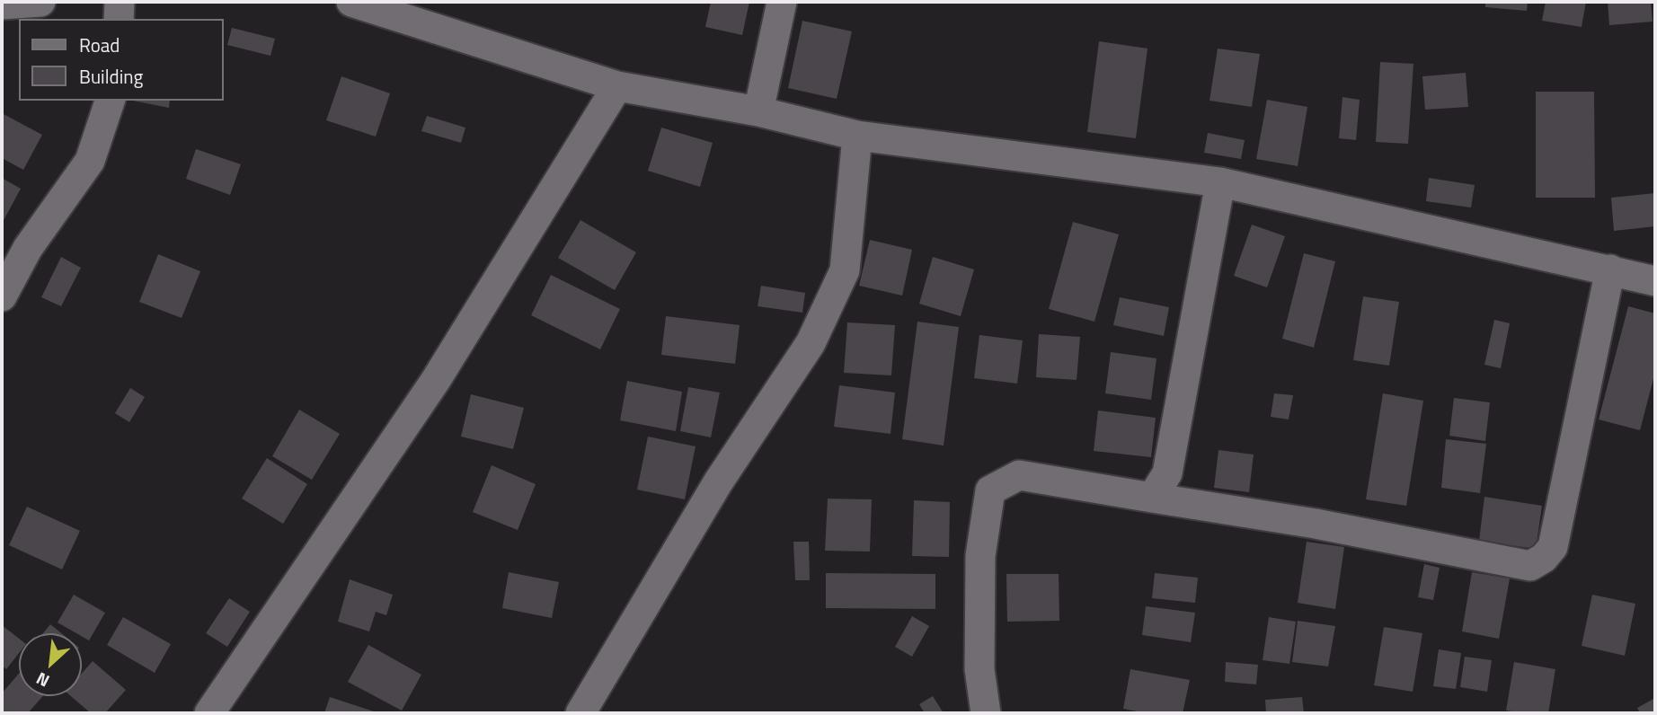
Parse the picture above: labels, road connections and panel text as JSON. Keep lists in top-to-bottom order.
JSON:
{
  "legend": ["Road", "Building"],
  "north": "bottom left"
}
